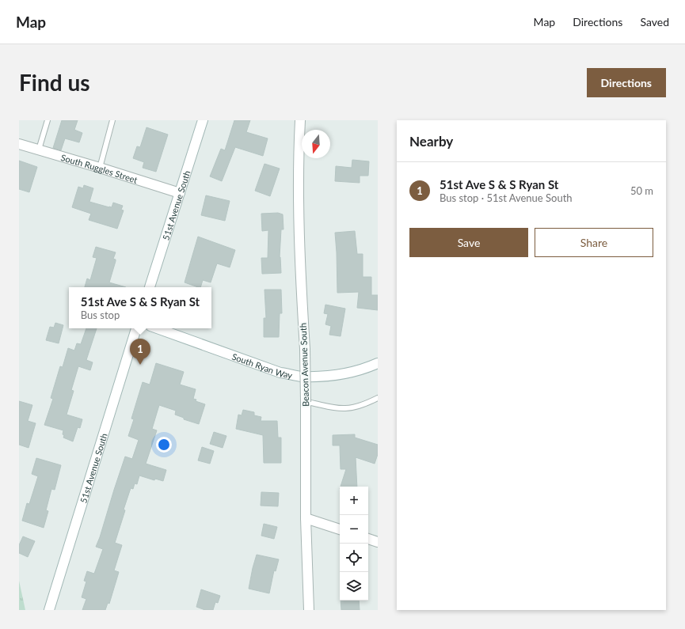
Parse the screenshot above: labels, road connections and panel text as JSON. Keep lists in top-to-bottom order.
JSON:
{
  "streets": {
    "street": [
      "South Ruggles Street",
      "51st Avenue South",
      "South Ryan Way",
      "Beacon Avenue South"
    ]
  },
  "crossings": [
    ["South Ruggles Street", "51st Avenue South"]
  ],
  "north": "bottom",
  "page": {
    "header": "Map",
    "nav": ["Map", "Directions", "Saved"],
    "buttons": [
      "Directions",
      ["Save", "Share"]
    ],
    "title": "Find us",
    "heading": "Nearby",
    "list": [
      {
        "mark": "1",
        "name": "51st Ave S & S Ryan St",
        "note": "Bus stop · 51st Avenue South",
        "value": "50 m"
      }
    ],
    "popup": ["51st Ave S & S Ryan St", "Bus stop"],
    "pins": "1",
    "map_buttons": ["+", "−"]
  }
}
